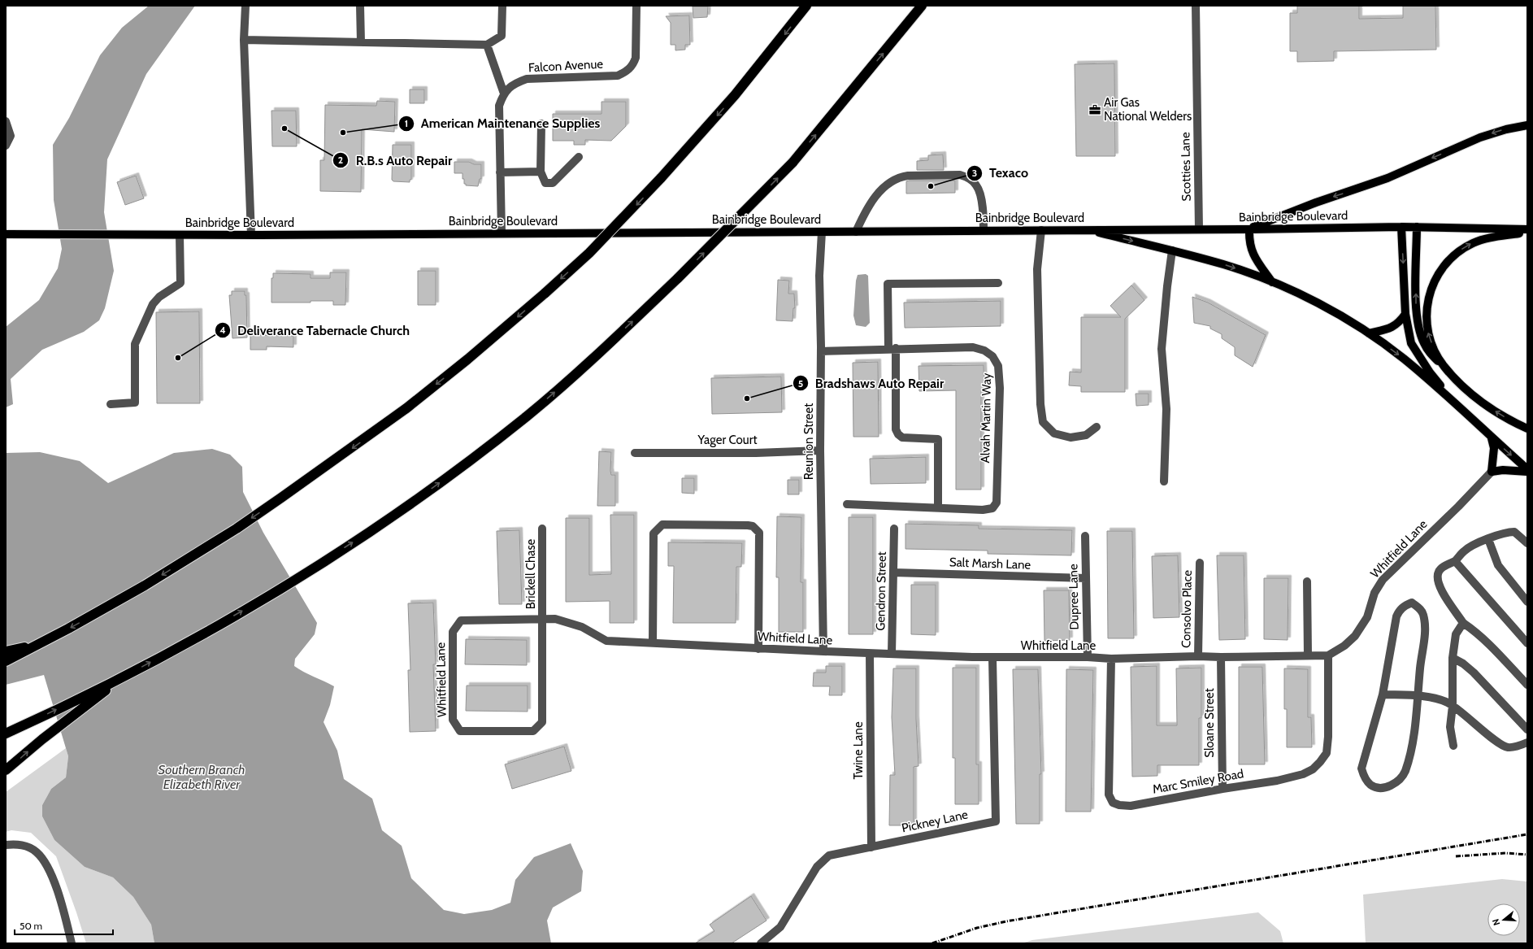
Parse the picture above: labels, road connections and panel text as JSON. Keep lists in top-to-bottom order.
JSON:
{
  "streets": {
    "main road": ["Bainbridge Boulevard"],
    "street": [
      "Falcon Avenue",
      "Scotties Lane",
      "Alvah Martin Way",
      "Yager Court",
      "Reunion Street",
      "Whitfield Lane",
      "Salt Marsh Lane",
      "Brickell Chase",
      "Gendron Street",
      "Dupree Lane",
      "Consolvo Place",
      "Sloane Street",
      "Twine Lane",
      "Marc Smiley Road",
      "Pickney Lane"
    ]
  },
  "crossings": [
    ["Falcon Avenue", "Bainbridge Boulevard"],
    ["Scotties Lane", "Bainbridge Boulevard"],
    ["Bainbridge Boulevard", "Reunion Street"],
    ["Alvah Martin Way", "Reunion Street"],
    ["Yager Court", "Reunion Street"],
    ["Reunion Street", "Whitfield Lane"],
    ["Whitfield Lane", "Brickell Chase"],
    ["Whitfield Lane", "Gendron Street"],
    ["Whitfield Lane", "Dupree Lane"],
    ["Whitfield Lane", "Consolvo Place"],
    ["Whitfield Lane", "Sloane Street"],
    ["Whitfield Lane", "Twine Lane"],
    ["Whitfield Lane", "Marc Smiley Road"],
    ["Whitfield Lane", "Pickney Lane"],
    ["Salt Marsh Lane", "Gendron Street"],
    ["Salt Marsh Lane", "Dupree Lane"],
    ["Sloane Street", "Marc Smiley Road"],
    ["Twine Lane", "Pickney Lane"]
  ],
  "water": ["Southern Branch Elizabeth River"],
  "places": {
    "office": ["Air Gas National Welders"],
    "other": [
      "R.B.s Auto Repair",
      "American Maintenance Supplies",
      "Texaco",
      "Deliverance Tabernacle Church",
      "Bradshaws Auto Repair"
    ]
  },
  "scale_bar": "50 m",
  "north": "left"
}
